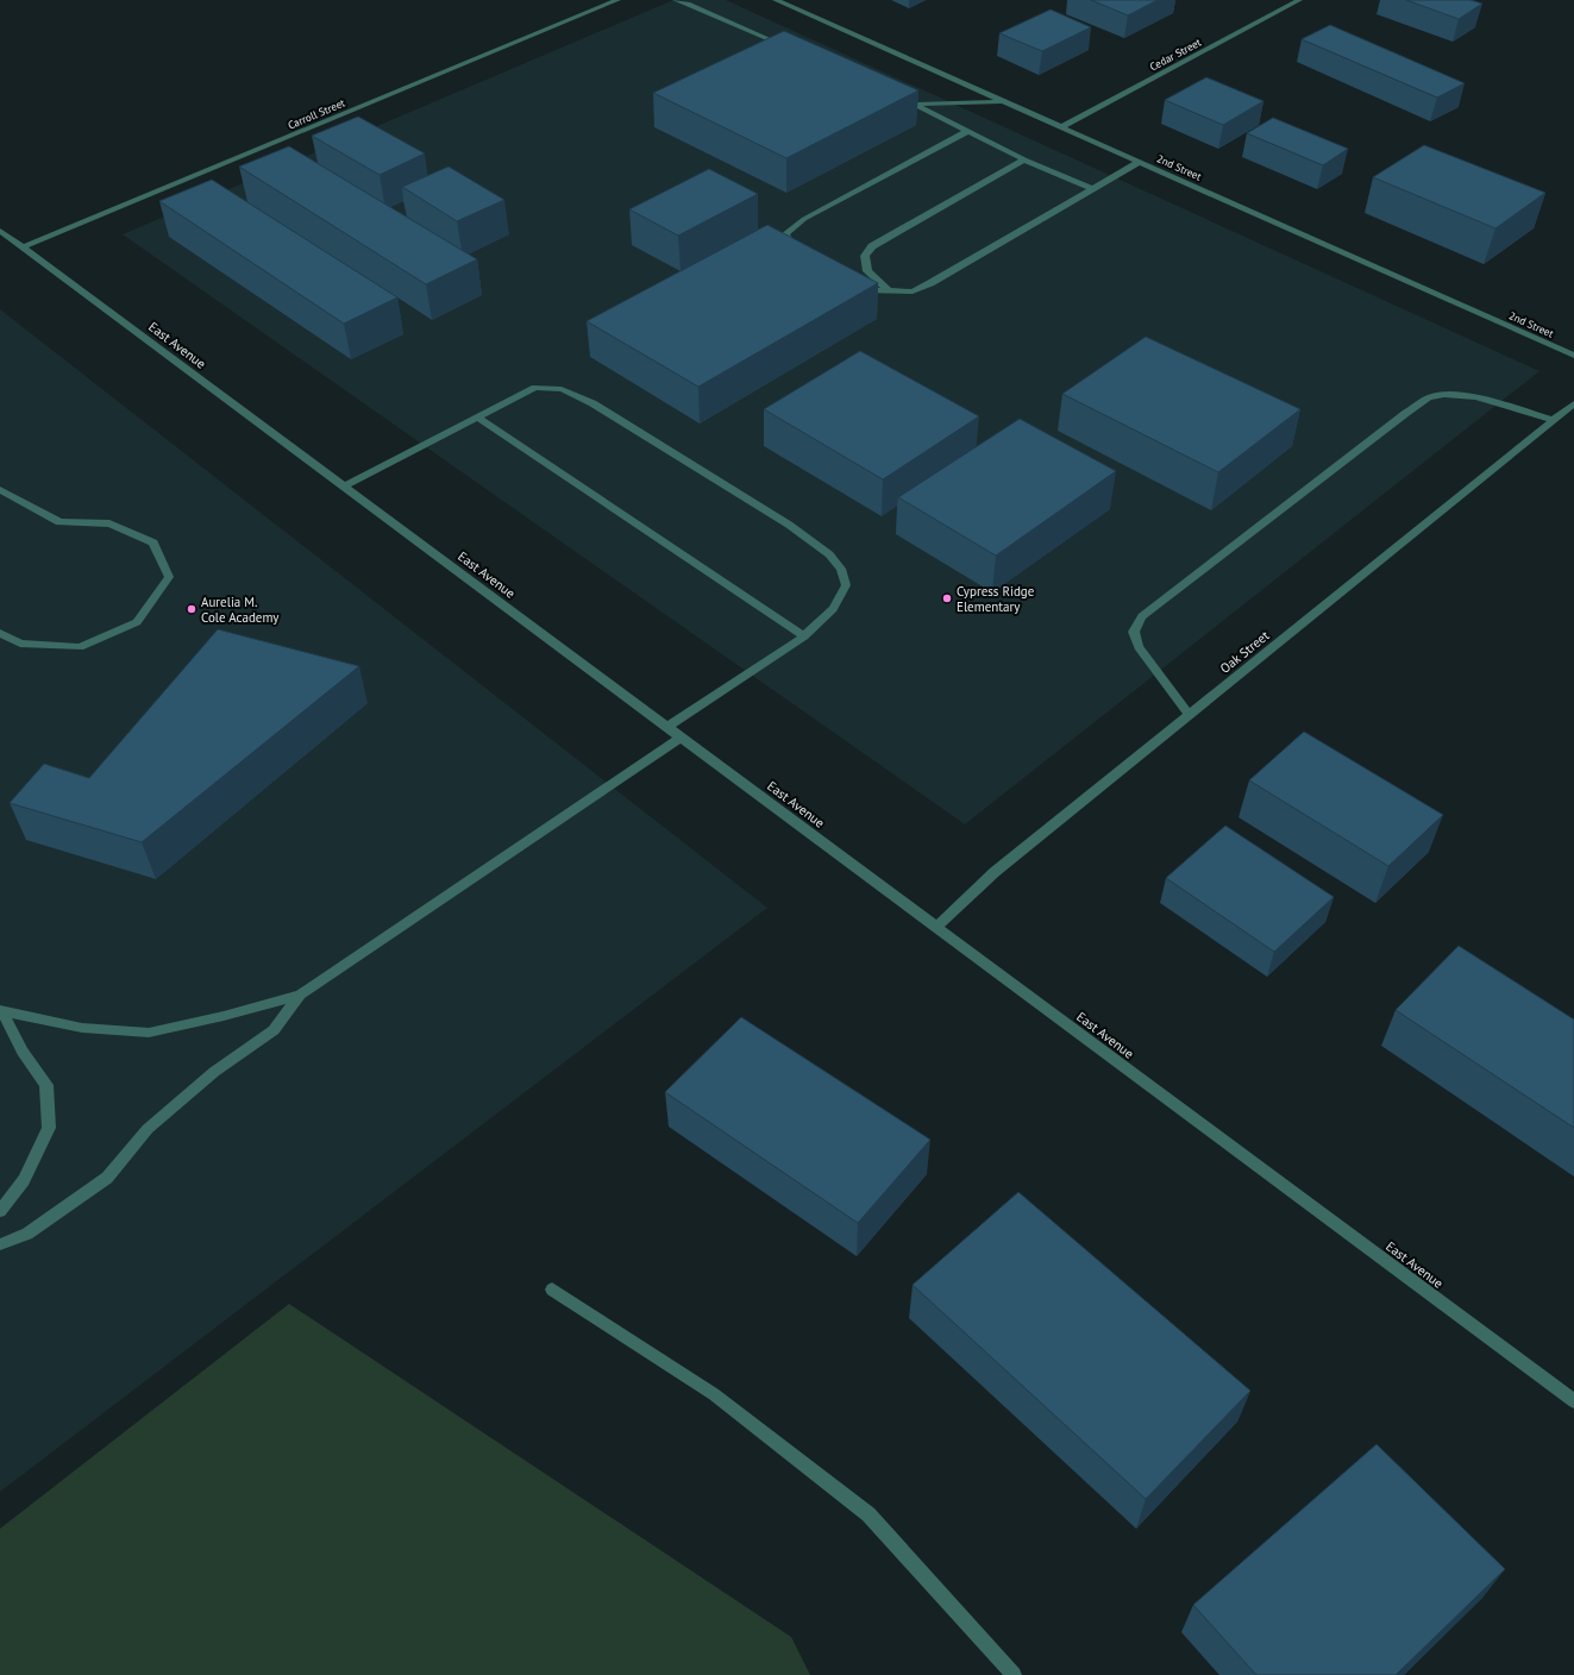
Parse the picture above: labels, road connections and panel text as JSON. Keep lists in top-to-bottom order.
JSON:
{
  "streets": {
    "street": [
      "Cedar Street",
      "Carroll Street",
      "2nd Street",
      "East Avenue",
      "Oak Street"
    ]
  },
  "crossings": [
    ["Cedar Street", "2nd Street"],
    ["Carroll Street", "East Avenue"],
    ["East Avenue", "Oak Street"]
  ],
  "places": ["Cypress Ridge Elementary", "Aurelia M. Cole Academy"]
}
